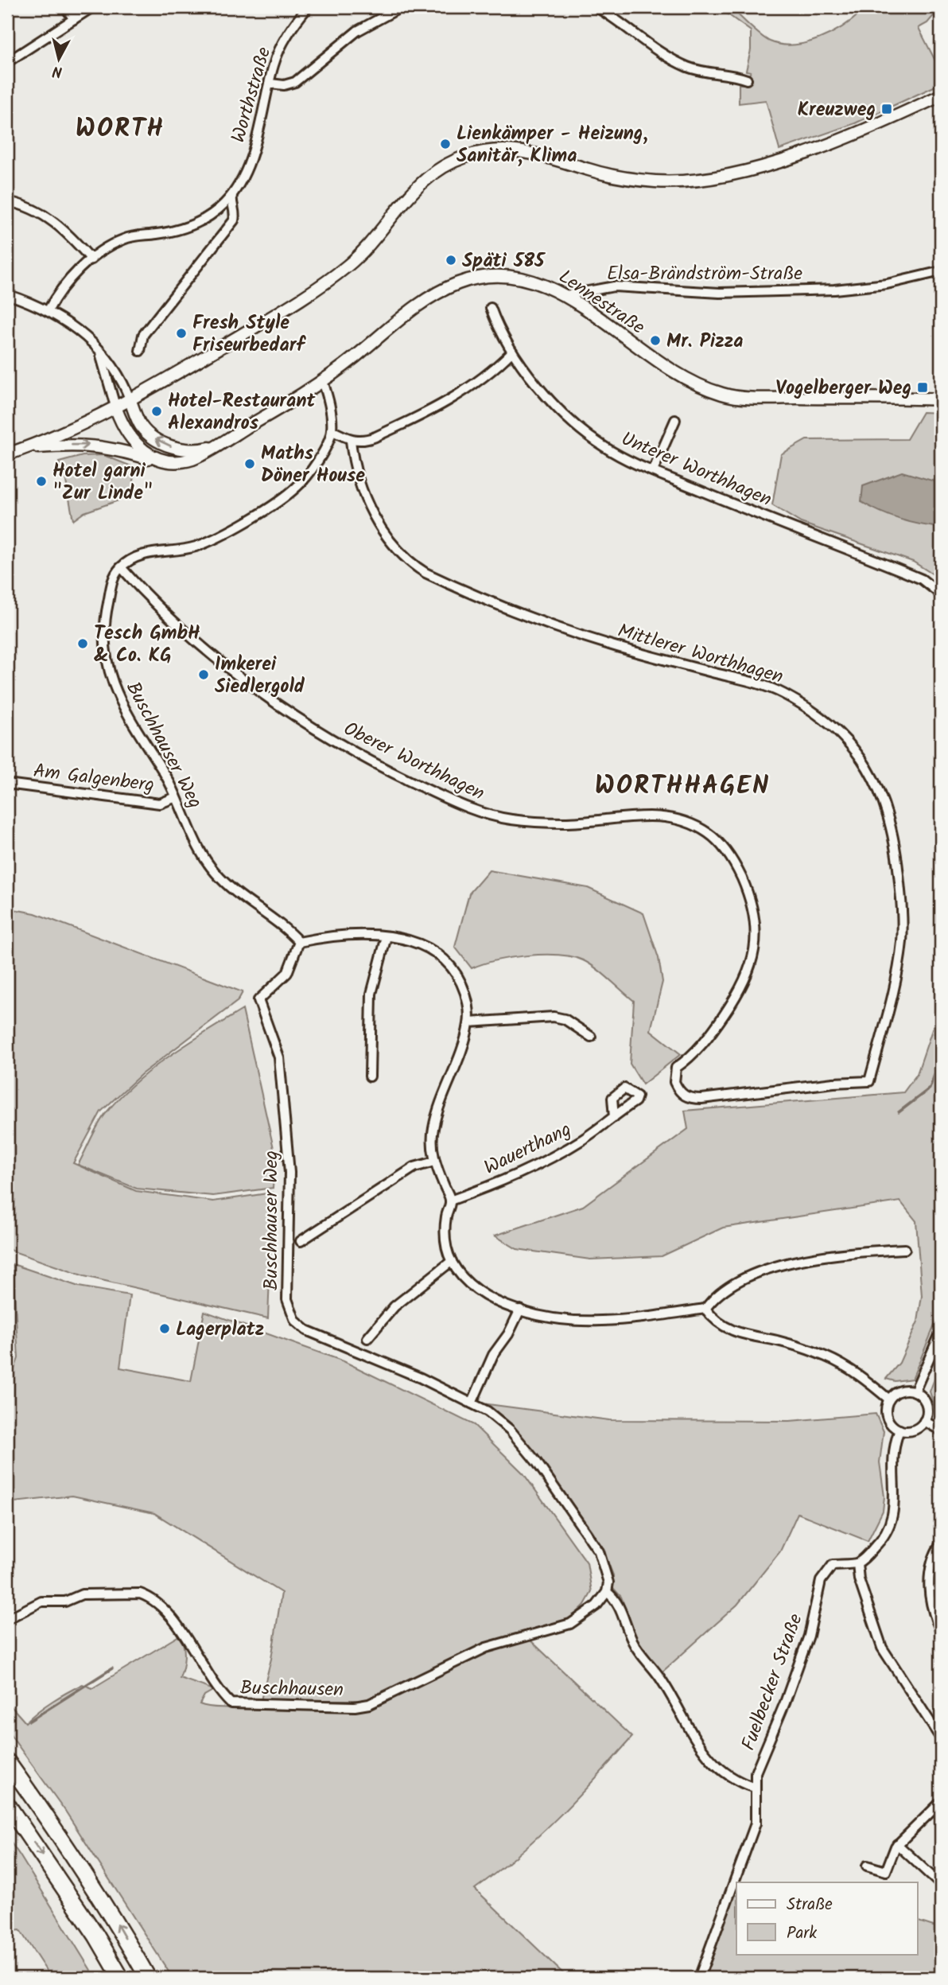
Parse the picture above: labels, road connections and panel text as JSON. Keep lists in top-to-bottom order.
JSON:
{
  "streets": {
    "main road": ["Lennestraße"],
    "street": [
      "Worthstraße",
      "Elsa-Brändström-Straße",
      "Unterer Worthhagen",
      "Mittlerer Worthhagen",
      "Buschhauser Weg",
      "Oberer Worthhagen",
      "Am Galgenberg",
      "Wauerthang",
      "Fuelbecker Straße",
      "Buschhausen"
    ]
  },
  "crossings": [
    ["Elsa-Brändström-Straße", "Lennestraße"],
    ["Mittlerer Worthhagen", "Oberer Worthhagen"],
    ["Buschhauser Weg", "Oberer Worthhagen"],
    ["Buschhauser Weg", "Am Galgenberg"],
    ["Buschhauser Weg", "Buschhausen"]
  ],
  "districts": ["WORTH", "WORTHHAGEN"],
  "places": {
    "transit": ["Kreuzweg", "Vogelberger Weg"],
    "other": [
      "Lienkämper - Heizung, Sanitär, Klima",
      "Späti 585",
      "Fresh Style Friseurbedarf",
      "Mr. Pizza",
      "Hotel-Restaurant Alexandros",
      "Maths Döner House",
      "Hotel garni \"Zur Linde\"",
      "Tesch GmbH & Co. KG",
      "Imkerei Siedlergold",
      "Lagerplatz"
    ]
  },
  "legend": ["Straße", "Park"],
  "north": "bottom"
}
